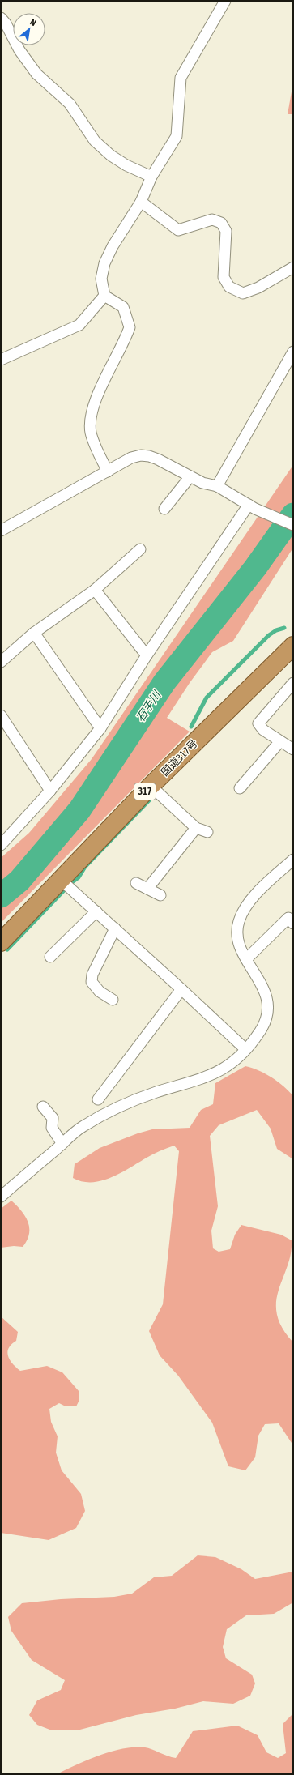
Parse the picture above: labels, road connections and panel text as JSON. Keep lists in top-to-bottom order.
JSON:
{
  "streets": {
    "highway": ["国道317号", "317"]
  },
  "water": ["石手川"],
  "north": "top right"
}
